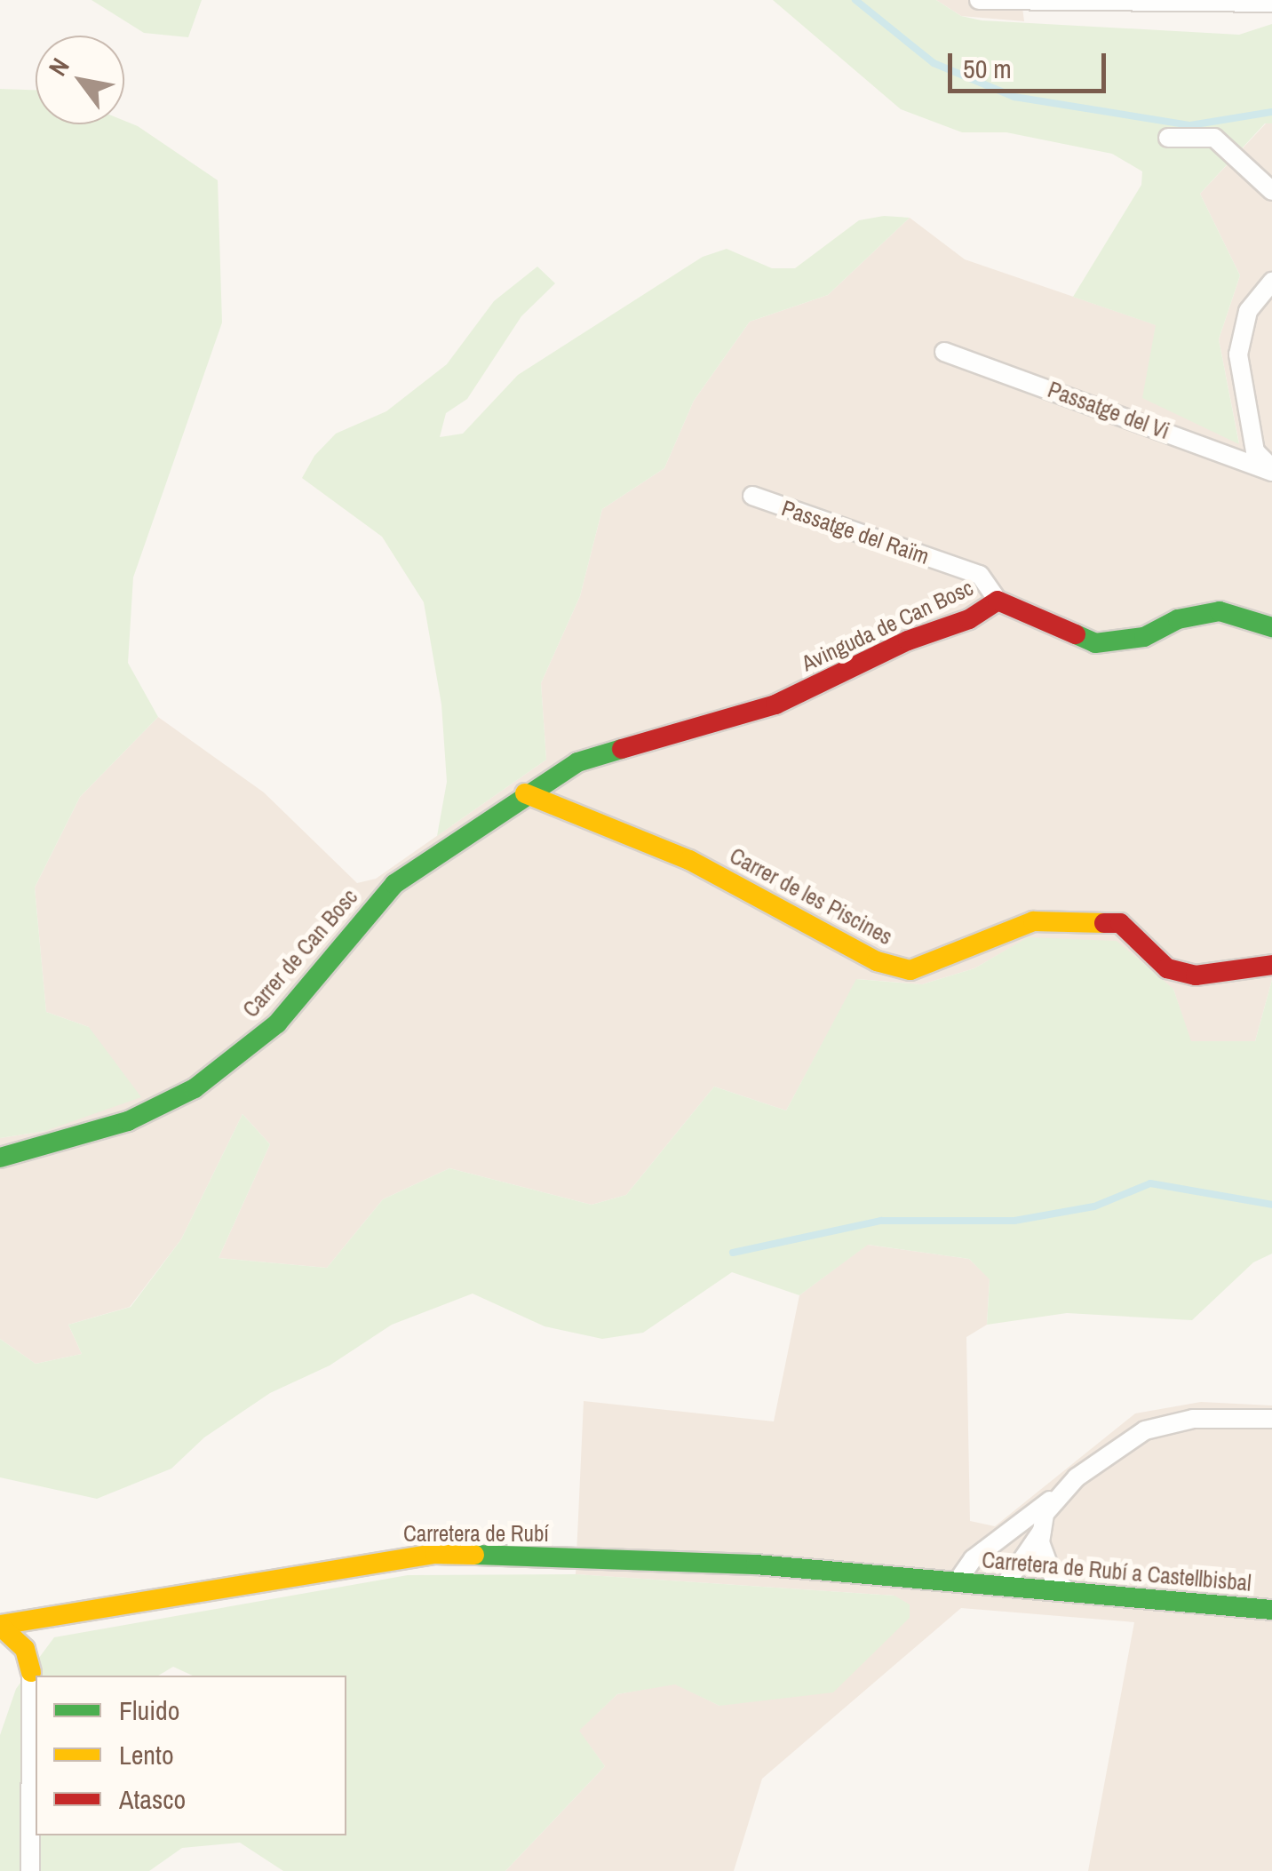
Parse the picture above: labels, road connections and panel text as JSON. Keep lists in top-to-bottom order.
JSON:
{
  "streets": {
    "street": [
      "Passatge del Vi",
      "Passatge del Raïm",
      "Avinguda de Can Bosc",
      "Carrer de les Piscines",
      "Carrer de Can Bosc",
      "Carretera de Rubí",
      "Carretera de Rubí a Castellbisbal"
    ]
  },
  "crossings": [
    ["Passatge del Raïm", "Avinguda de Can Bosc"],
    ["Avinguda de Can Bosc", "Carrer de les Piscines"],
    ["Avinguda de Can Bosc", "Carrer de Can Bosc"],
    ["Carrer de les Piscines", "Carrer de Can Bosc"],
    ["Carretera de Rubí", "Carretera de Rubí a Castellbisbal"]
  ],
  "legend": ["Fluido", "Lento", "Atasco"],
  "scale_bar": "50 m",
  "north": "top left"
}
